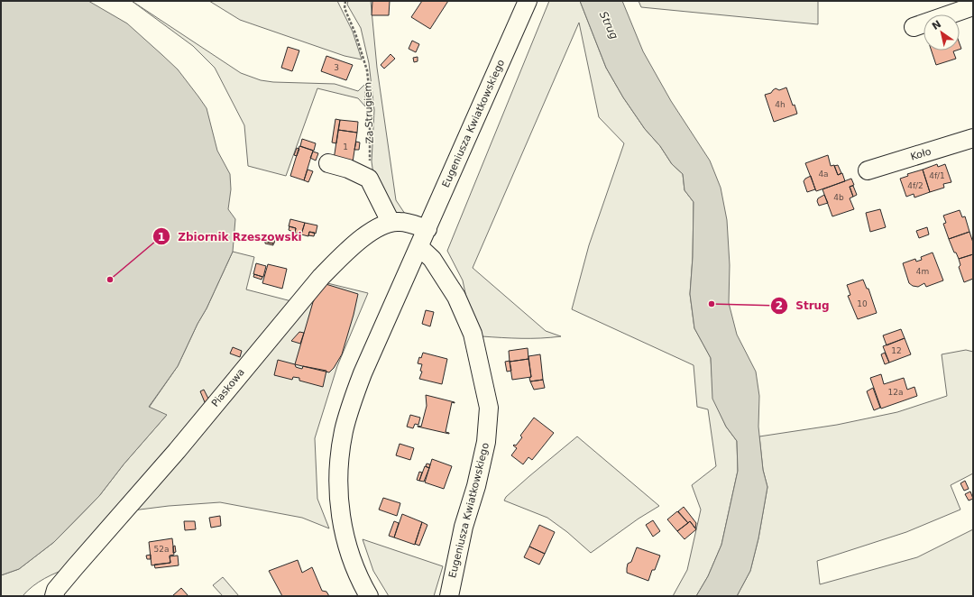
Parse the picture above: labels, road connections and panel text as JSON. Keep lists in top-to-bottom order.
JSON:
{
  "streets": {
    "street": ["Eugeniusza Kwiatkowskiego", "Koło", "Piaskowa"],
    "path": ["Za Strugiem"]
  },
  "water": ["Strug"],
  "places": ["Zbiornik Rzeszowski", "Strug"],
  "house_numbers": [
    "3",
    "4h",
    "1",
    "4a",
    "4f/1",
    "4f/2",
    "4b",
    "4m",
    "10",
    "12",
    "12a",
    "52a"
  ],
  "north": "top left"
}
